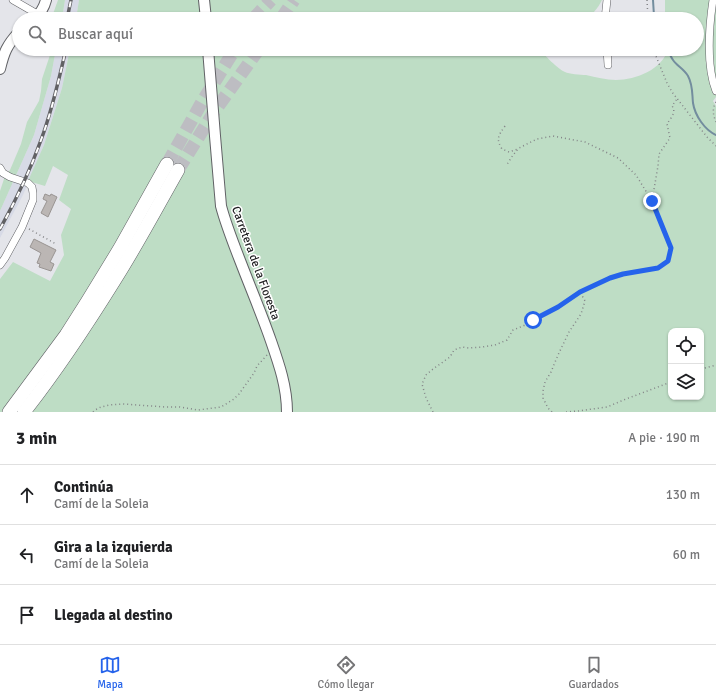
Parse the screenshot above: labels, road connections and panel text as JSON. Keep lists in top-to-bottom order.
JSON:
{
  "streets": {
    "main road": ["Carretera de la Floresta"]
  },
  "page": {
    "search": "Buscar aquí",
    "heading": ["3 min", "A pie · 190 m"],
    "list": [
      ["Continúa", "Camí de la Soleia", "130 m"],
      ["Gira a la izquierda", "Camí de la Soleia", "60 m"],
      "Llegada al destino"
    ],
    "nav": ["Mapa", "Cómo llegar", "Guardados"]
  }
}
